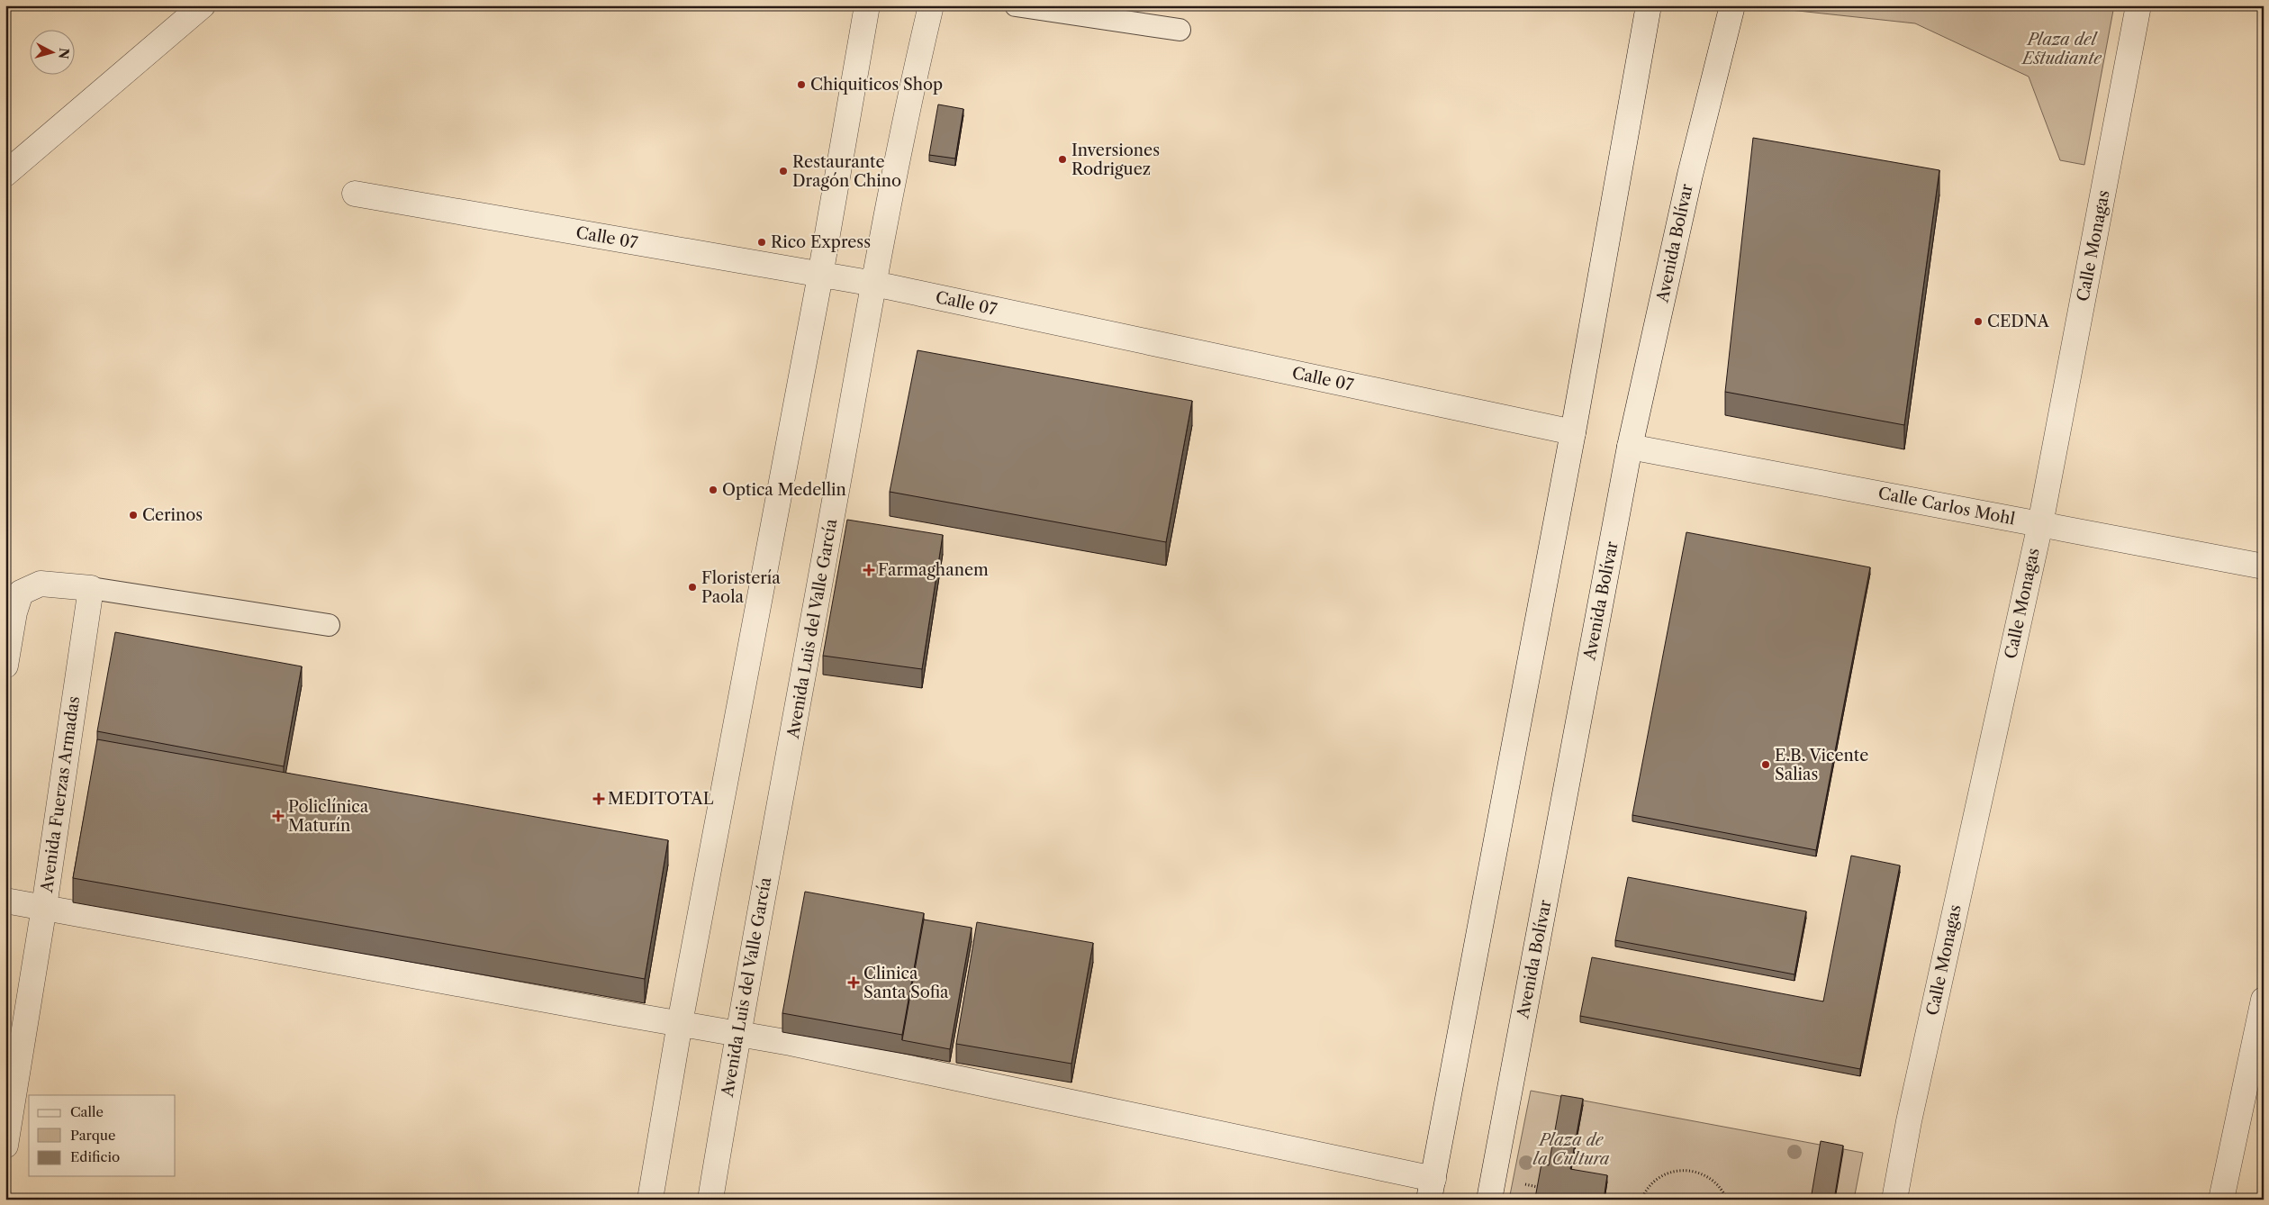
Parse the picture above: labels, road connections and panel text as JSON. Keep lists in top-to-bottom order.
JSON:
{
  "streets": {
    "street": [
      "Calle 07",
      "Avenida Bolívar",
      "Calle Monagas",
      "Calle Carlos Mohl",
      "Avenida Luis del Valle García",
      "Avenida Fuerzas Armadas"
    ]
  },
  "crossings": [
    ["Calle 07", "Avenida Luis del Valle García"],
    ["Avenida Bolívar", "Calle Carlos Mohl"],
    ["Calle Monagas", "Calle Carlos Mohl"]
  ],
  "parks": ["Plaza del Estudiante", "Plaza de la Cultura"],
  "places": {
    "other": [
      "Chiquiticos Shop",
      "Inversiones Rodriguez",
      "Restaurante Dragón Chino",
      "Rico Express",
      "CEDNA",
      "Optica Medellin",
      "Cerinos",
      "Floristería Paola",
      "E.B. Vicente Salias"
    ],
    "health": [
      "Farmaghanem",
      "MEDITOTAL",
      "Policlínica Maturín",
      "Clinica Santa Sofia"
    ]
  },
  "legend": ["Calle", "Parque", "Edificio"],
  "north": "right"
}
